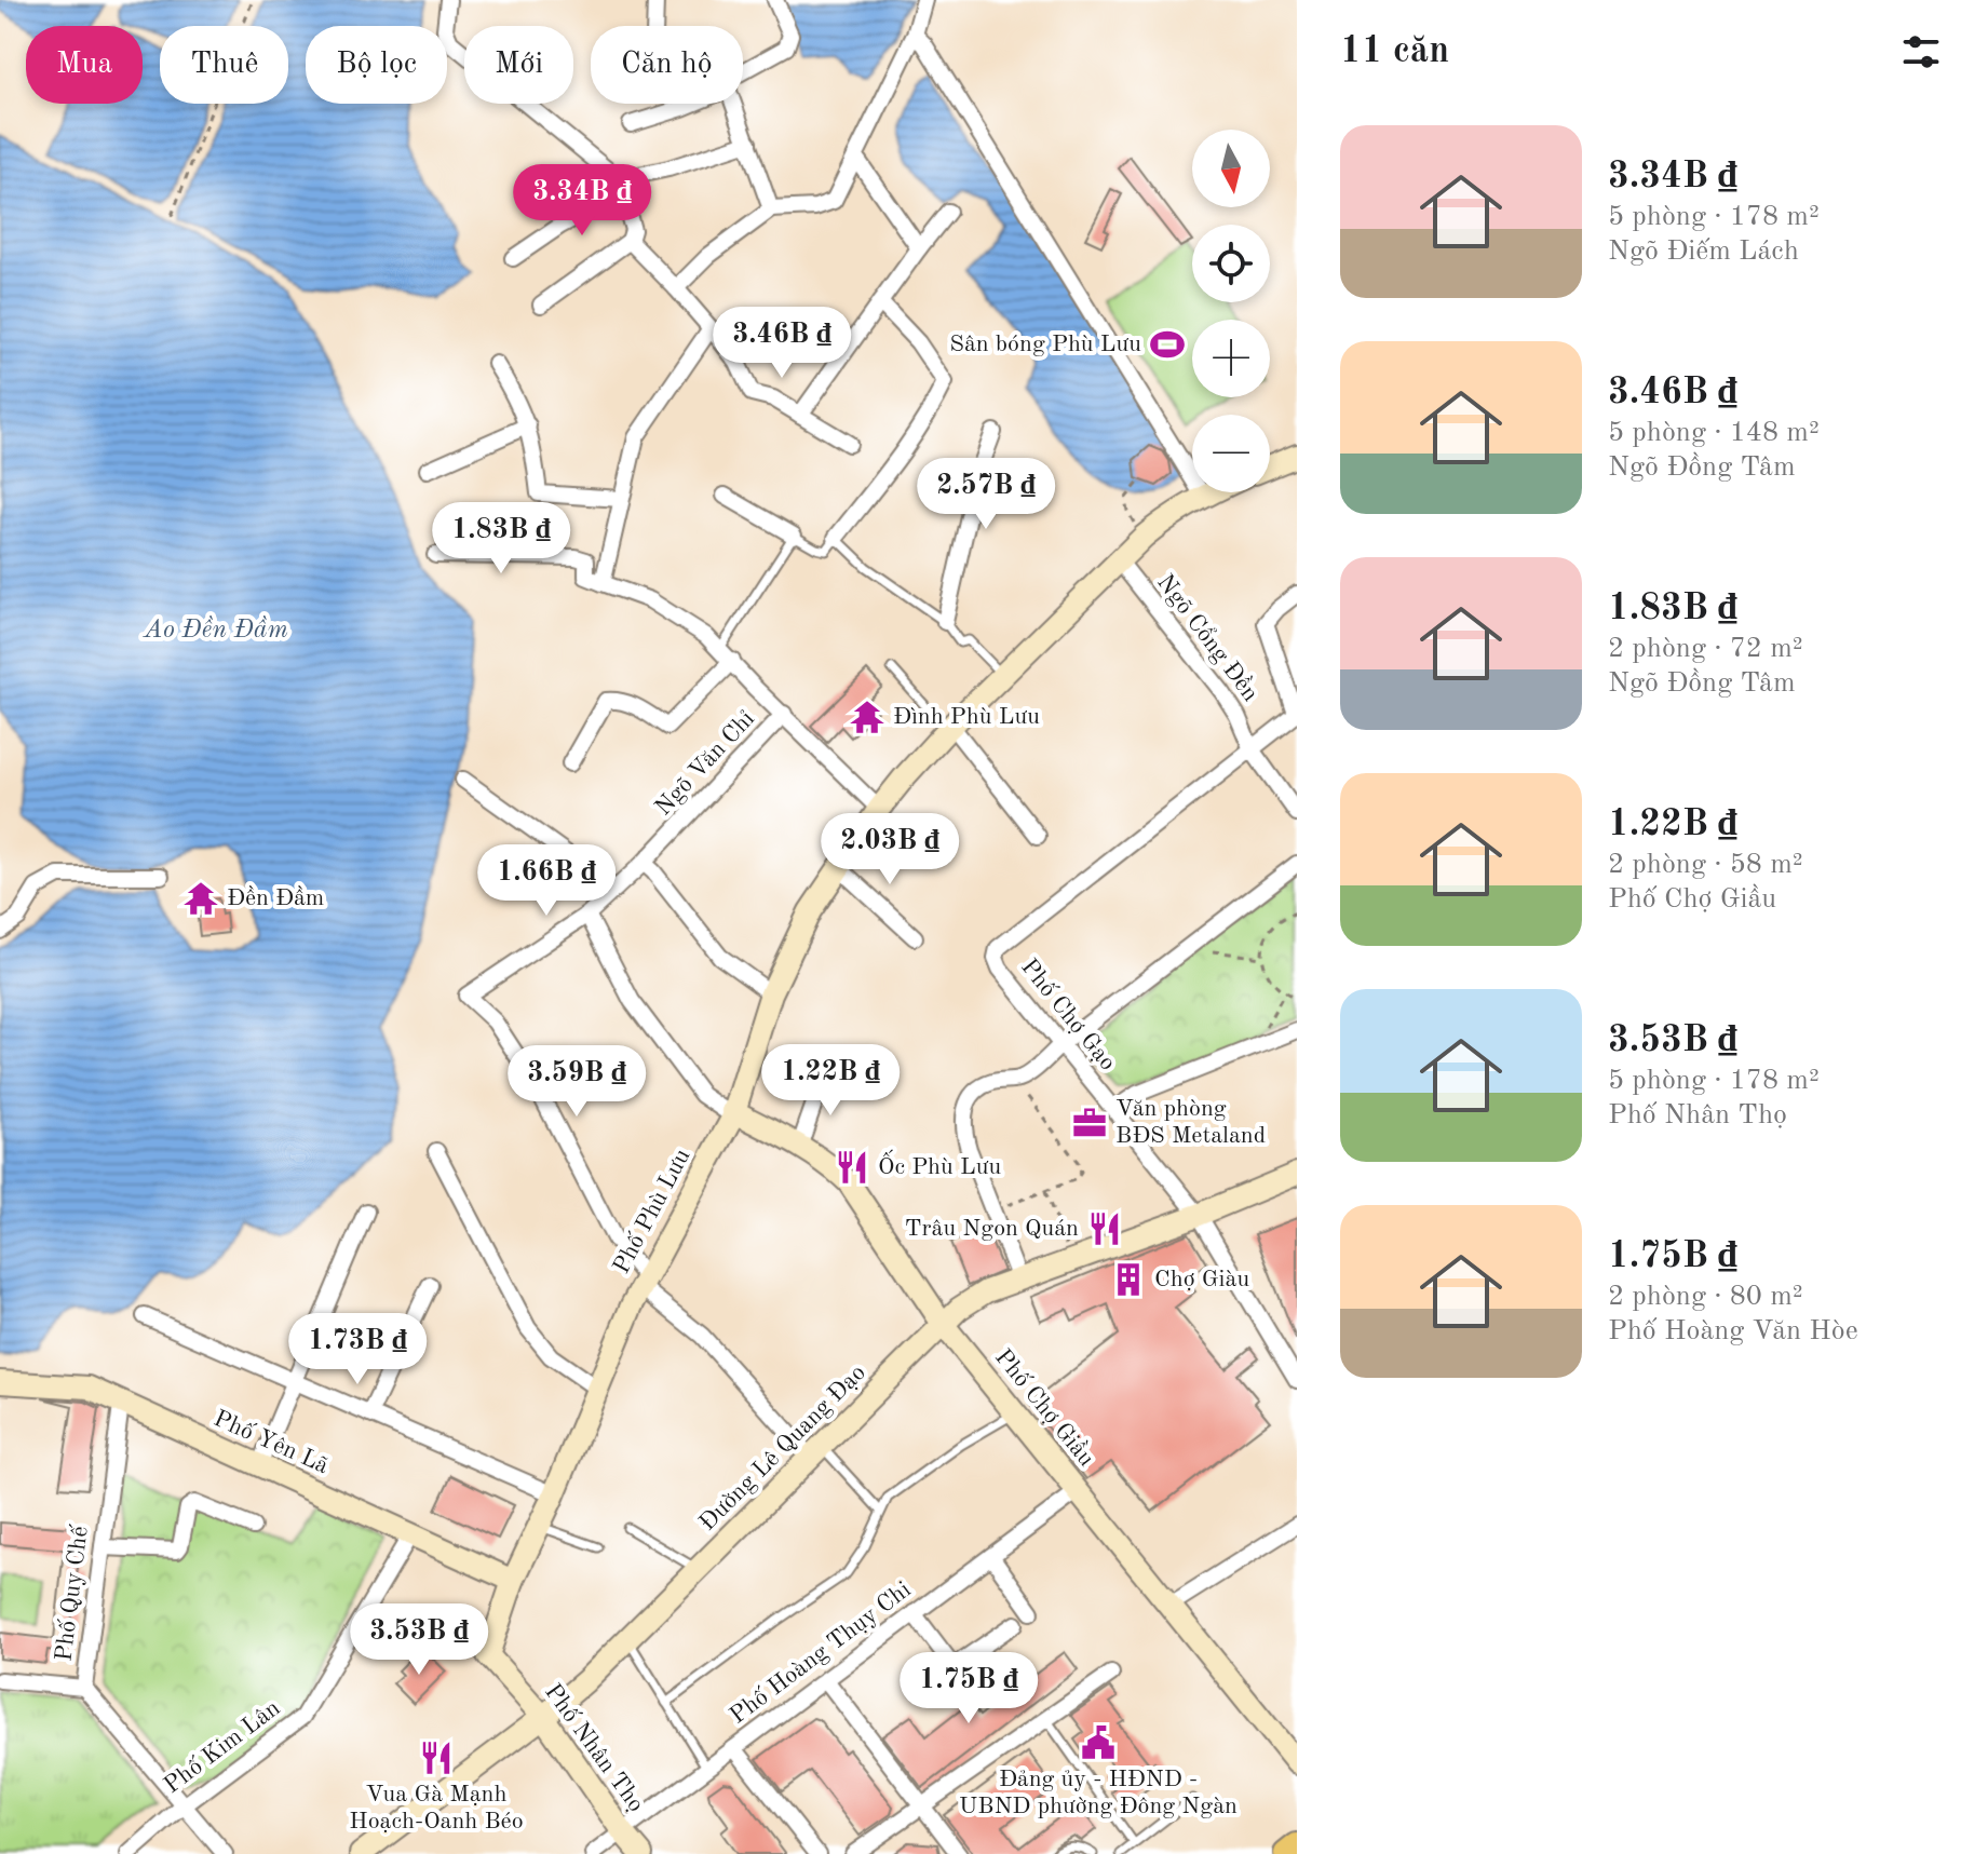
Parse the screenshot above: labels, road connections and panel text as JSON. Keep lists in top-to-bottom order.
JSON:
{
  "streets": {
    "main road": [
      "Phố Phù Lưu",
      "Phố Chợ Giầu",
      "Phố Yên Lã",
      "Đường Lê Quang Đạo",
      "Phố Nhân Thọ"
    ],
    "street": [
      "Ngõ Cổng Đền",
      "Ngõ Văn Chỉ",
      "Phố Chợ Gạo",
      "Phố Quy Chế",
      "Phố Hoàng Thụy Chi",
      "Phố Kim Lân"
    ]
  },
  "crossings": [
    ["Ngõ Cổng Đền", "Phố Chợ Gạo"],
    ["Ngõ Cổng Đền", "Phố Phù Lưu"],
    ["Ngõ Văn Chỉ", "Phố Phù Lưu"],
    ["Phố Chợ Gạo", "Đường Lê Quang Đạo"],
    ["Phố Phù Lưu", "Phố Chợ Giầu"],
    ["Phố Phù Lưu", "Phố Yên Lã"],
    ["Phố Phù Lưu", "Phố Nhân Thọ"],
    ["Phố Chợ Giầu", "Đường Lê Quang Đạo"],
    ["Phố Chợ Giầu", "Phố Hoàng Thụy Chi"],
    ["Phố Yên Lã", "Phố Quy Chế"],
    ["Phố Yên Lã", "Phố Kim Lân"],
    ["Phố Yên Lã", "Phố Nhân Thọ"],
    ["Đường Lê Quang Đạo", "Phố Nhân Thọ"],
    ["Phố Quy Chế", "Phố Kim Lân"],
    ["Phố Hoàng Thụy Chi", "Phố Nhân Thọ"]
  ],
  "water": ["Ao Đền Đầm"],
  "places": {
    "sports": ["Sân bóng Phù Lưu"],
    "temple": ["Đình Phù Lưu", "Đền Đầm"],
    "office": ["Văn phòng BĐS Metaland"],
    "restaurant": ["Ốc Phù Lưu", "Trâu Ngon Quán", "Vua Gà Mạnh Hoạch-Oanh Béo"],
    "building": ["Chợ Giàu"],
    "public building": ["Đảng ủy - HĐND - UBND phường Đông Ngàn"]
  },
  "north": "bottom",
  "page": {
    "heading": "11 căn",
    "chip": [
      "Mua",
      "Thuê",
      "Bộ lọc",
      "Mới",
      "Căn hộ"
    ],
    "list": [
      {
        "name": "3.34B ₫",
        "note": "5 phòng · 178 m² · Ngõ Điếm Lách"
      },
      {
        "name": "3.46B ₫",
        "note": "5 phòng · 148 m² · Ngõ Đồng Tâm"
      },
      {
        "name": "1.83B ₫",
        "note": "2 phòng · 72 m² · Ngõ Đồng Tâm"
      },
      {
        "name": "1.22B ₫",
        "note": "2 phòng · 58 m² · Phố Chợ Giầu"
      },
      {
        "name": "3.53B ₫",
        "note": "5 phòng · 178 m² · Phố Nhân Thọ"
      },
      {
        "name": "1.75B ₫",
        "note": "2 phòng · 80 m² · Phố Hoàng Văn Hòe"
      }
    ],
    "map_buttons": ["+", "−"],
    "price": [
      "3.34B ₫",
      "3.46B ₫",
      "2.57B ₫",
      "1.83B ₫",
      "2.03B ₫",
      "1.66B ₫",
      "1.22B ₫",
      "3.59B ₫",
      "1.73B ₫",
      "3.53B ₫",
      "1.75B ₫"
    ]
  }
}
